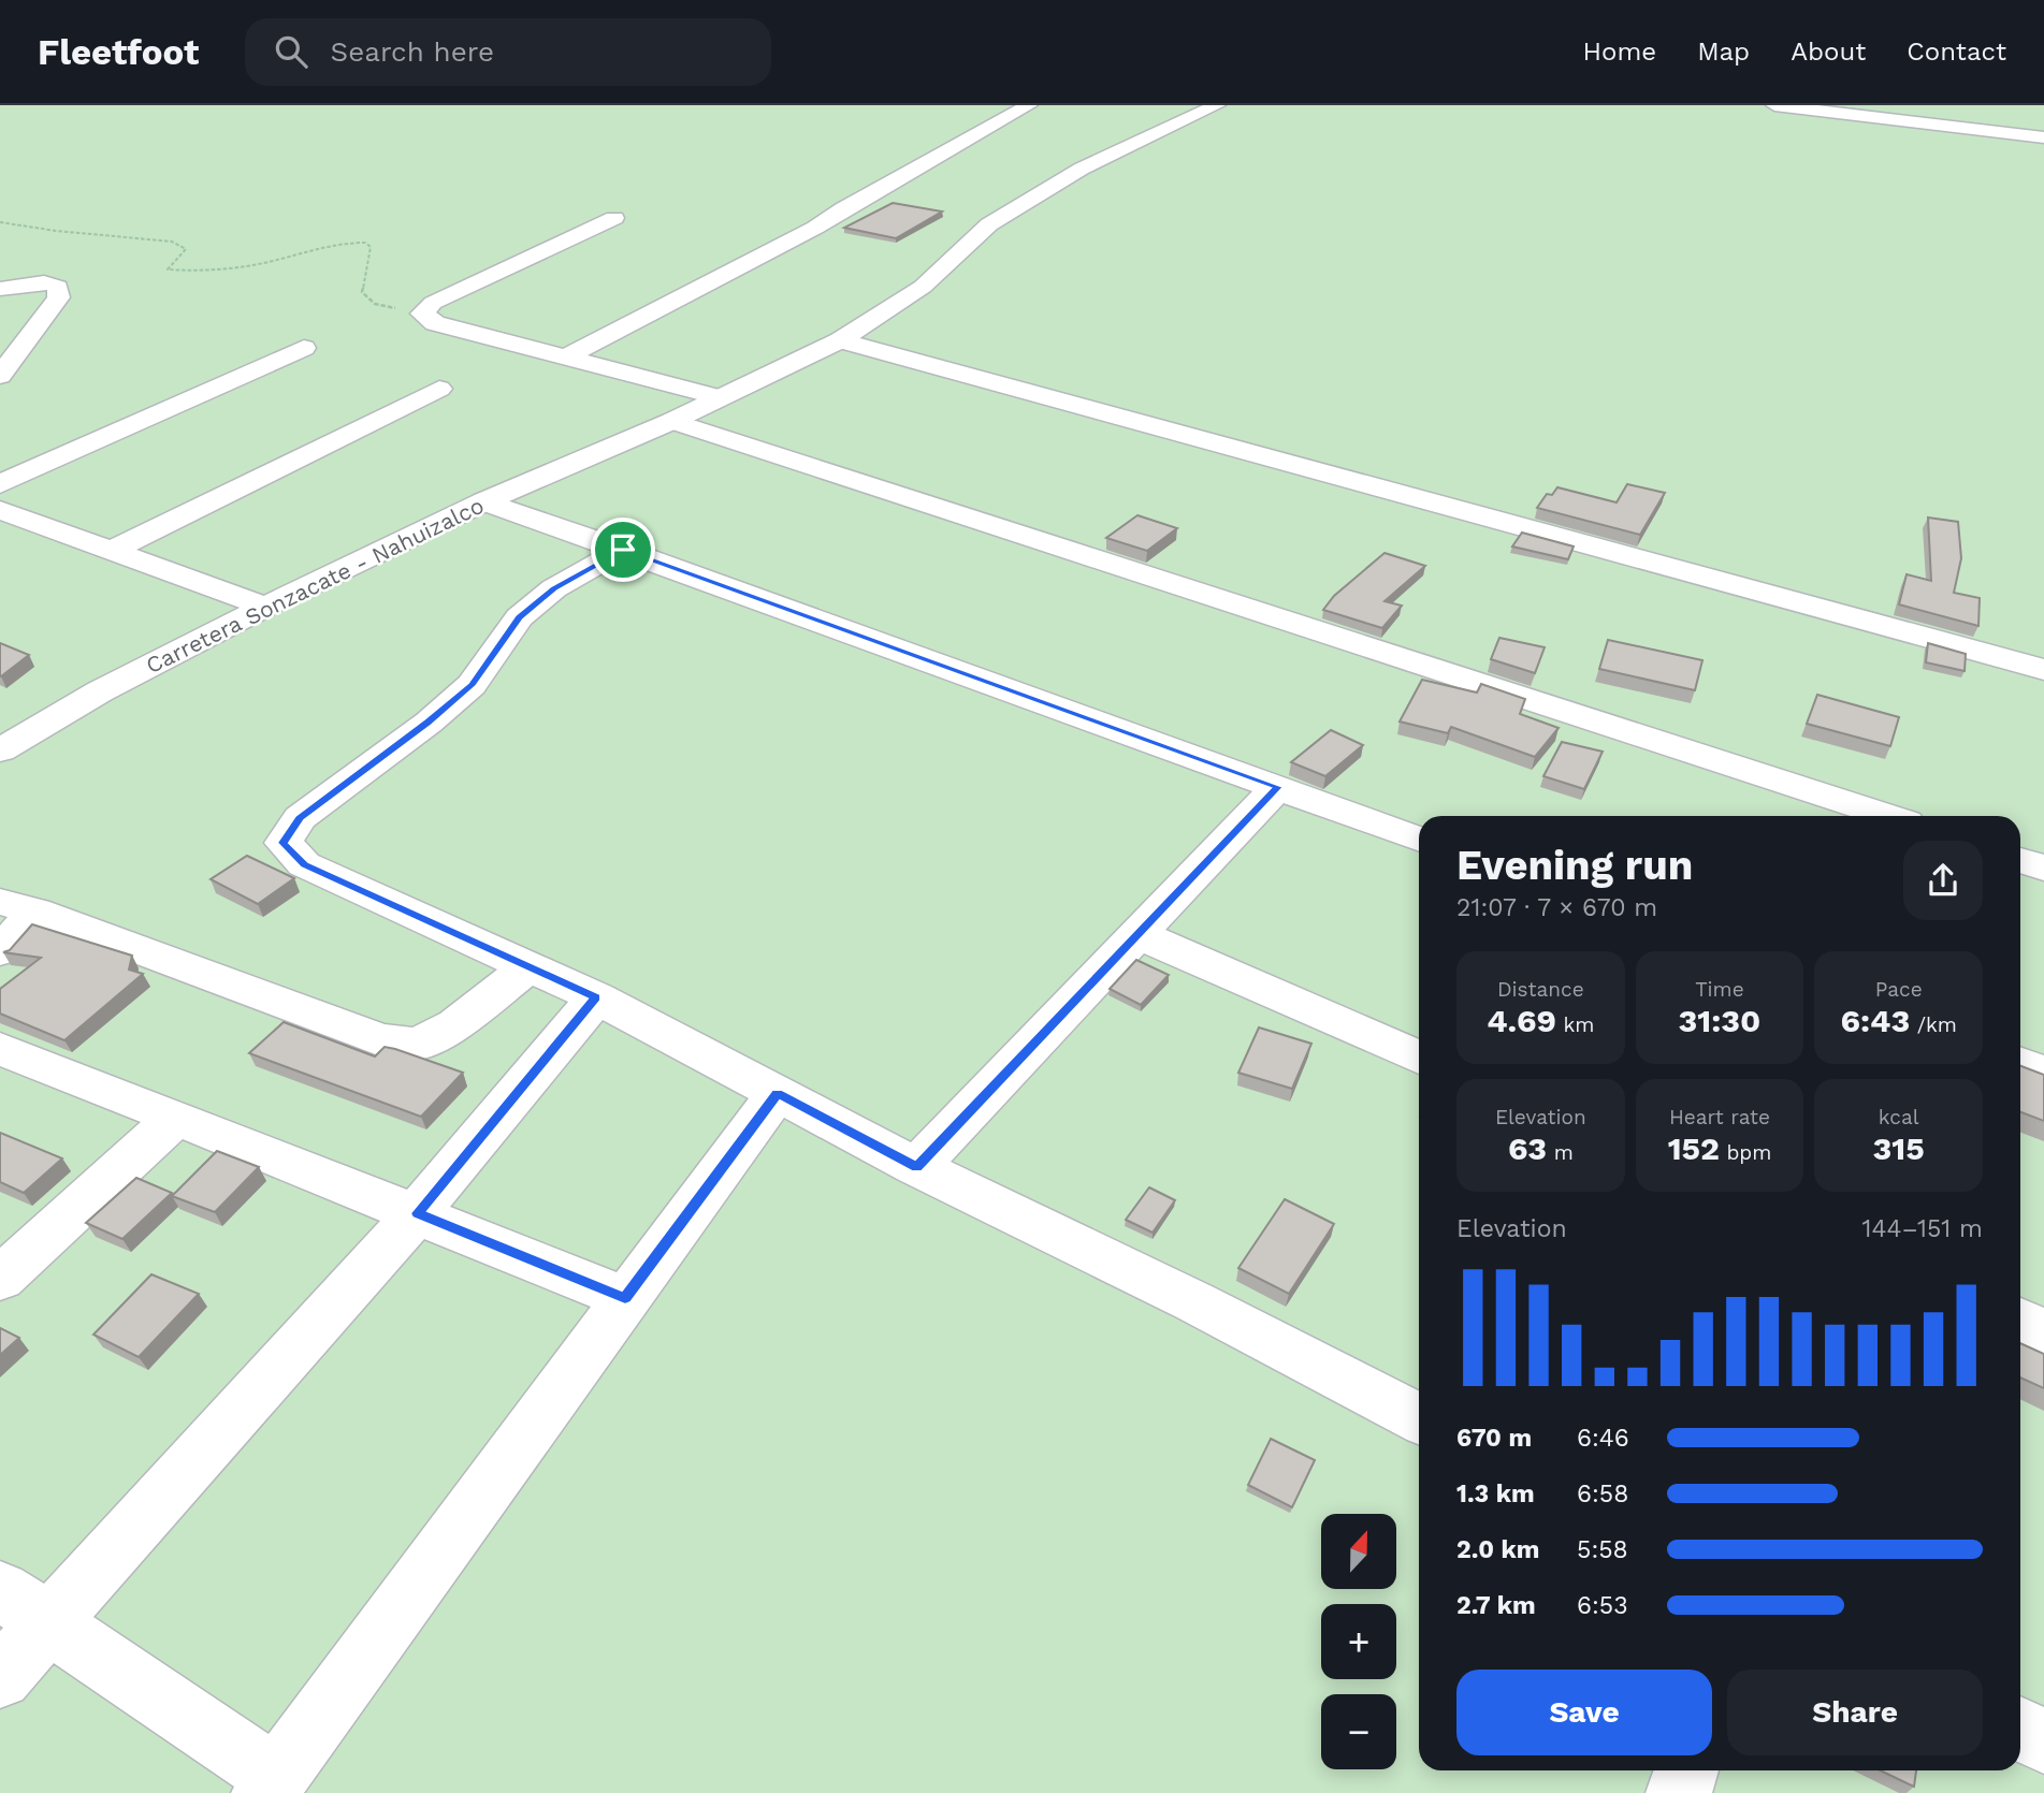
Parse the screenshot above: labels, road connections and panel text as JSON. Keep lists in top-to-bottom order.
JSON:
{
  "streets": {
    "street": ["Carretera Sonzacate - Nahuizalco"]
  },
  "north": "top",
  "page": {
    "header": "Fleetfoot",
    "search": "Search here",
    "nav": [
      "Home",
      "Map",
      "About",
      "Contact"
    ],
    "heading": ["Evening run", "21:07 · 7 × 670 m"],
    "stats": [
      ["Distance", "4.69 km"],
      ["Time", "31:30"],
      ["Pace", "6:43 /km"],
      ["Elevation", "63 m"],
      ["Heart rate", "152 bpm"],
      ["kcal", "315"]
    ],
    "chart": ["Elevation", "144–151 m"],
    "list": [
      {
        "name": "670 m",
        "note": "6:46"
      },
      {
        "name": "1.3 km",
        "note": "6:58"
      },
      {
        "name": "2.0 km",
        "note": "5:58"
      },
      {
        "name": "2.7 km",
        "note": "6:53"
      }
    ],
    "map_buttons": ["+", "−"],
    "buttons": ["Save", "Share"]
  }
}
